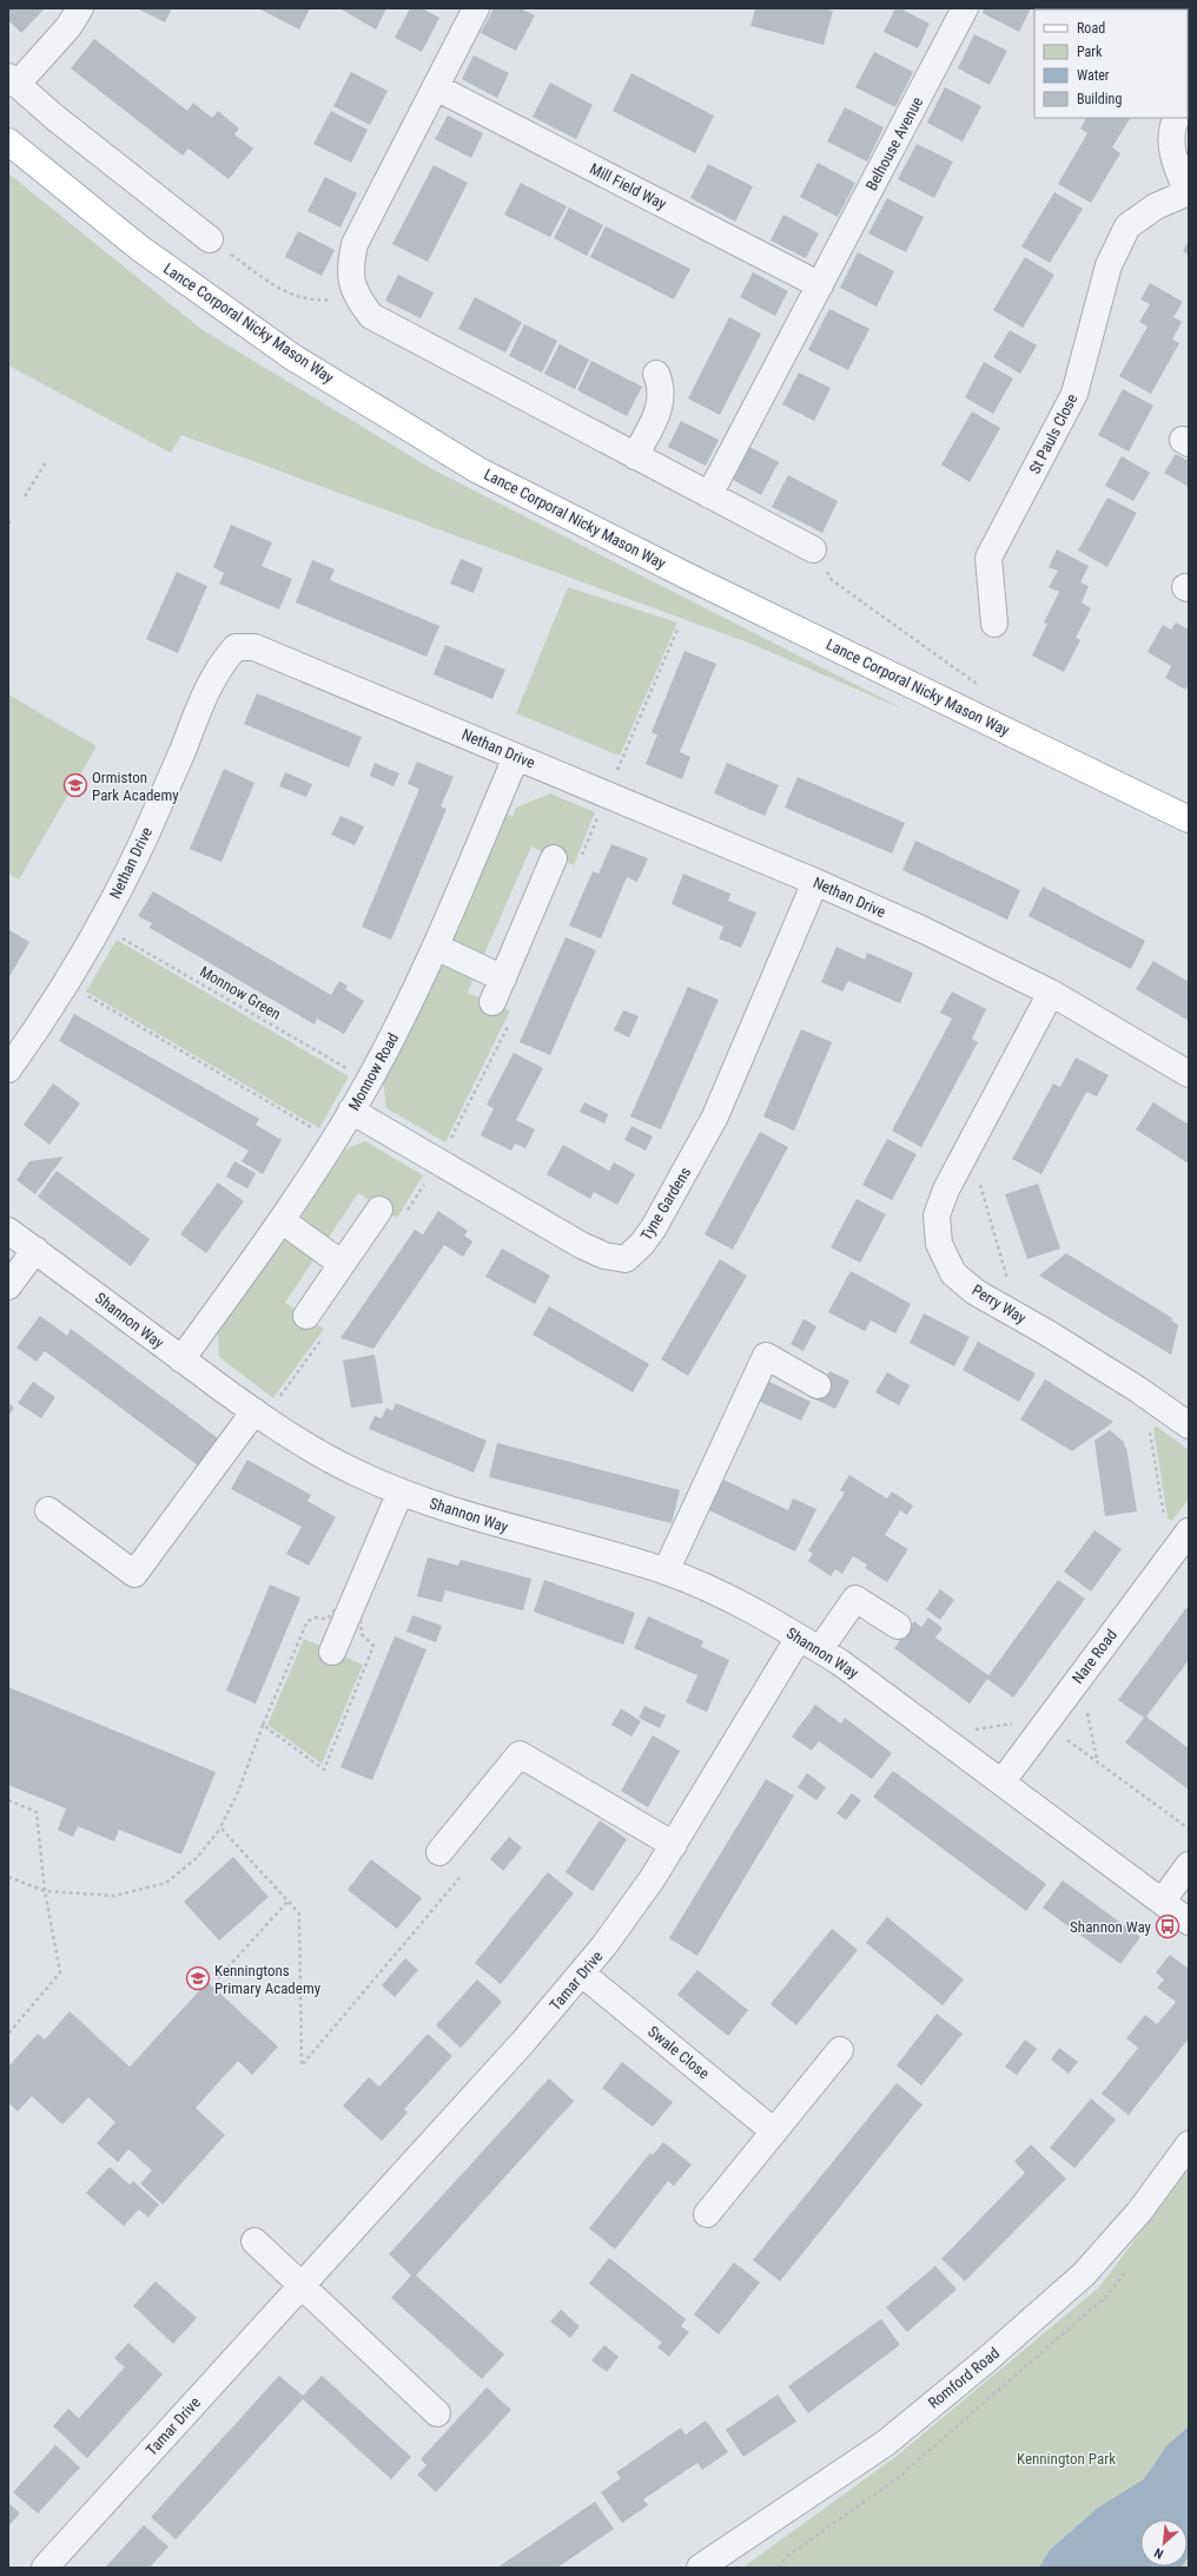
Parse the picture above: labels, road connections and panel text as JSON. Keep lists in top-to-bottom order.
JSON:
{
  "streets": {
    "main road": ["Lance Corporal Nicky Mason Way"],
    "street": [
      "Belhouse Avenue",
      "Mill Field Way",
      "St Pauls Close",
      "Nethan Drive",
      "Monnow Road",
      "Tyne Gardens",
      "Perry Way",
      "Shannon Way",
      "Nare Road",
      "Tamar Drive",
      "Swale Close",
      "Romford Road"
    ],
    "path": ["Monnow Green"]
  },
  "crossings": [
    ["Belhouse Avenue", "Mill Field Way"],
    ["Nethan Drive", "Monnow Green"],
    ["Nethan Drive", "Monnow Road"],
    ["Nethan Drive", "Tyne Gardens"],
    ["Nethan Drive", "Perry Way"],
    ["Monnow Green", "Monnow Road"],
    ["Monnow Road", "Tyne Gardens"],
    ["Monnow Road", "Shannon Way"],
    ["Shannon Way", "Nare Road"],
    ["Shannon Way", "Tamar Drive"],
    ["Tamar Drive", "Swale Close"]
  ],
  "parks": ["Kennington Park"],
  "places": {
    "school or university": ["Ormiston Park Academy", "Kenningtons Primary Academy"],
    "bus stop": ["Shannon Way"]
  },
  "legend": [
    "Road",
    "Park",
    "Water",
    "Building"
  ],
  "north": "bottom left"
}
